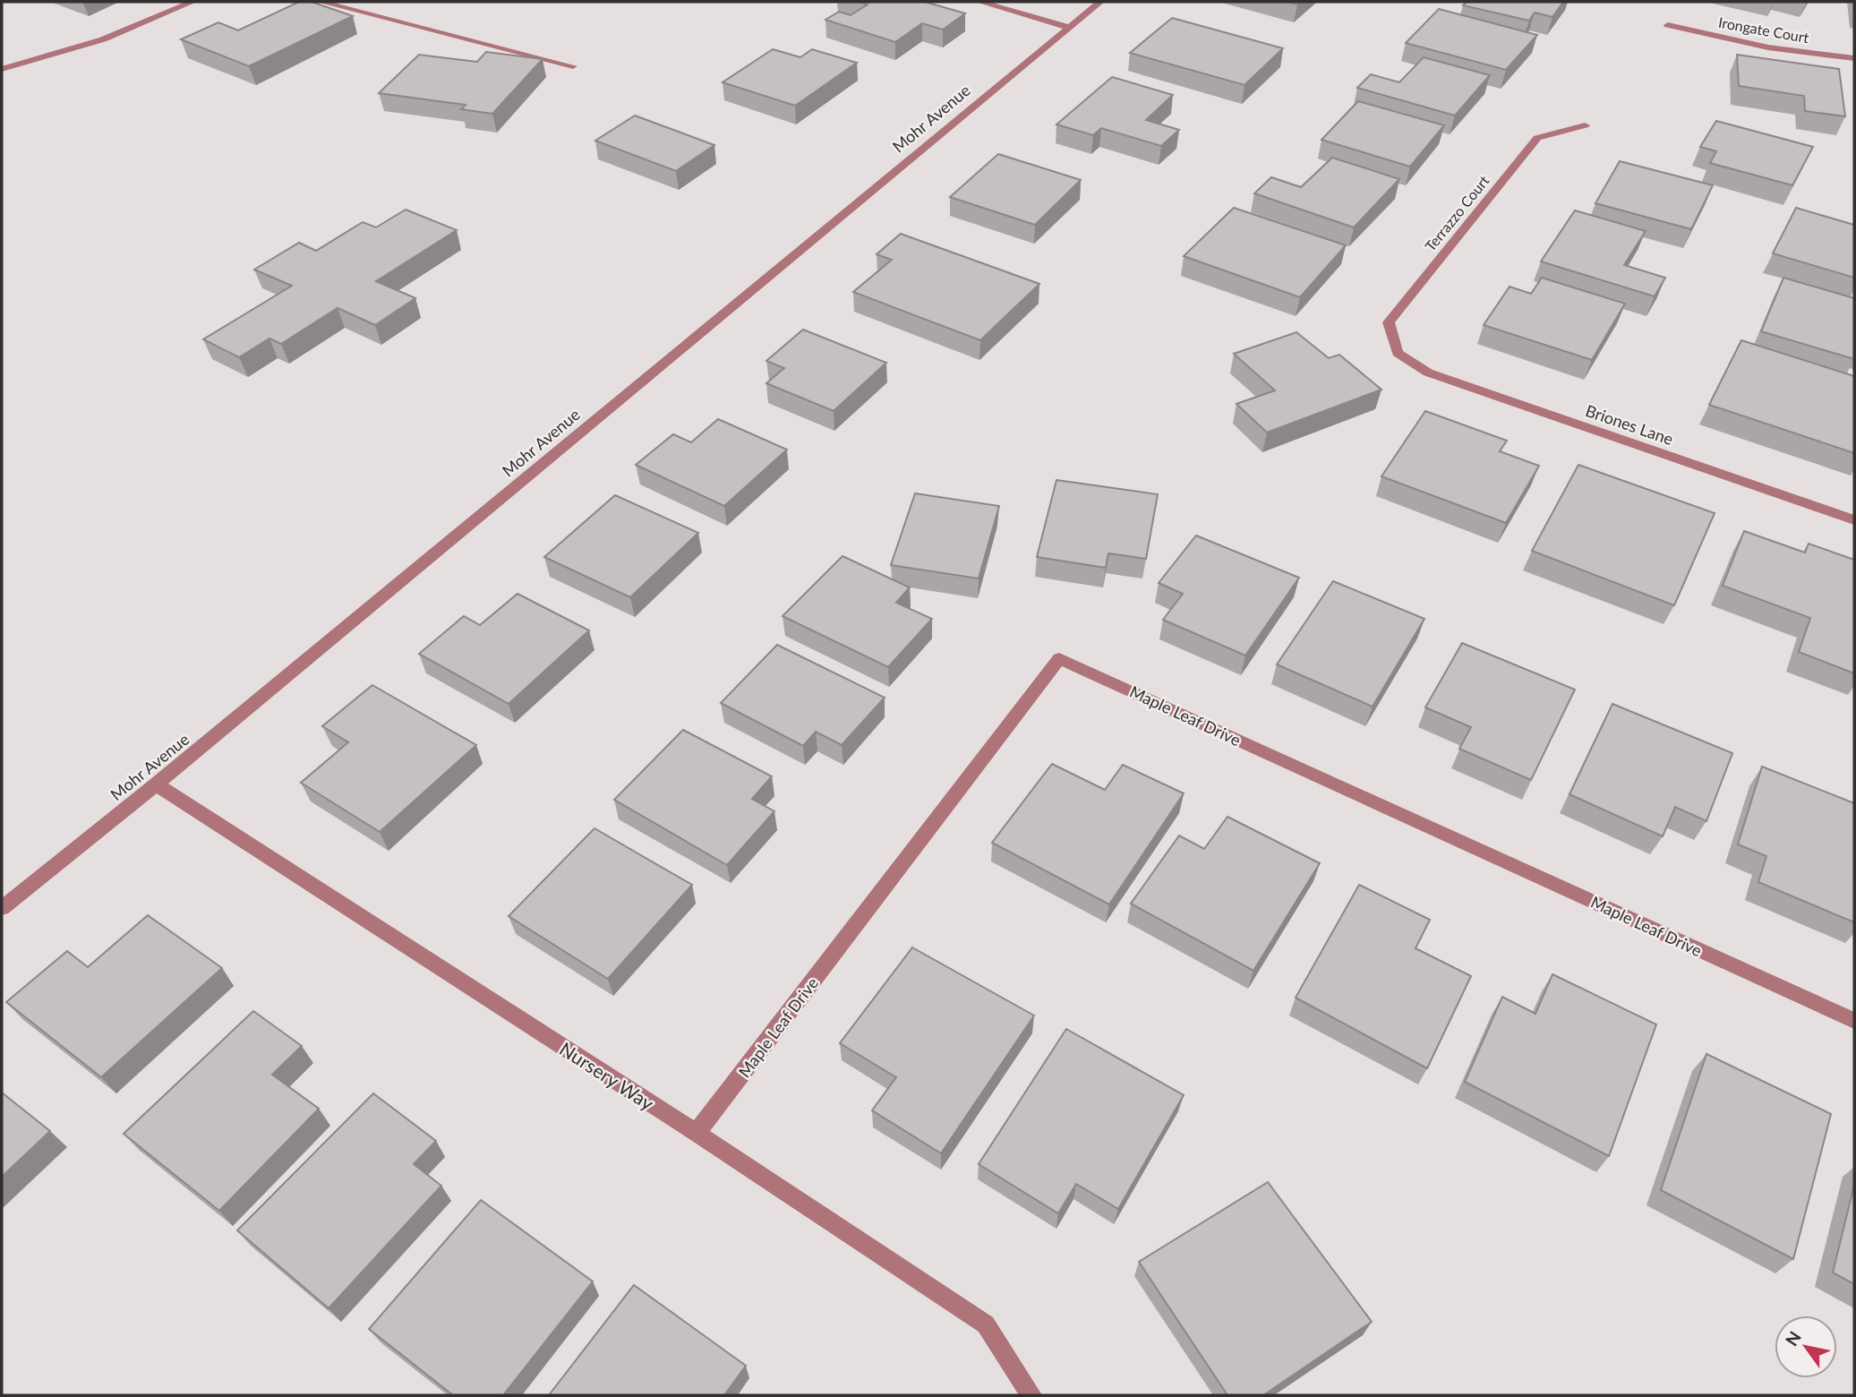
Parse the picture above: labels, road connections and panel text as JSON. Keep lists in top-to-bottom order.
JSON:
{
  "streets": {
    "street": [
      "Irongate Court",
      "Mohr Avenue",
      "Terrazzo Court",
      "Briones Lane",
      "Maple Leaf Drive",
      "Nursery Way"
    ]
  },
  "crossings": [
    ["Mohr Avenue", "Nursery Way"],
    ["Terrazzo Court", "Briones Lane"],
    ["Maple Leaf Drive", "Nursery Way"]
  ],
  "north": "top left"
}
